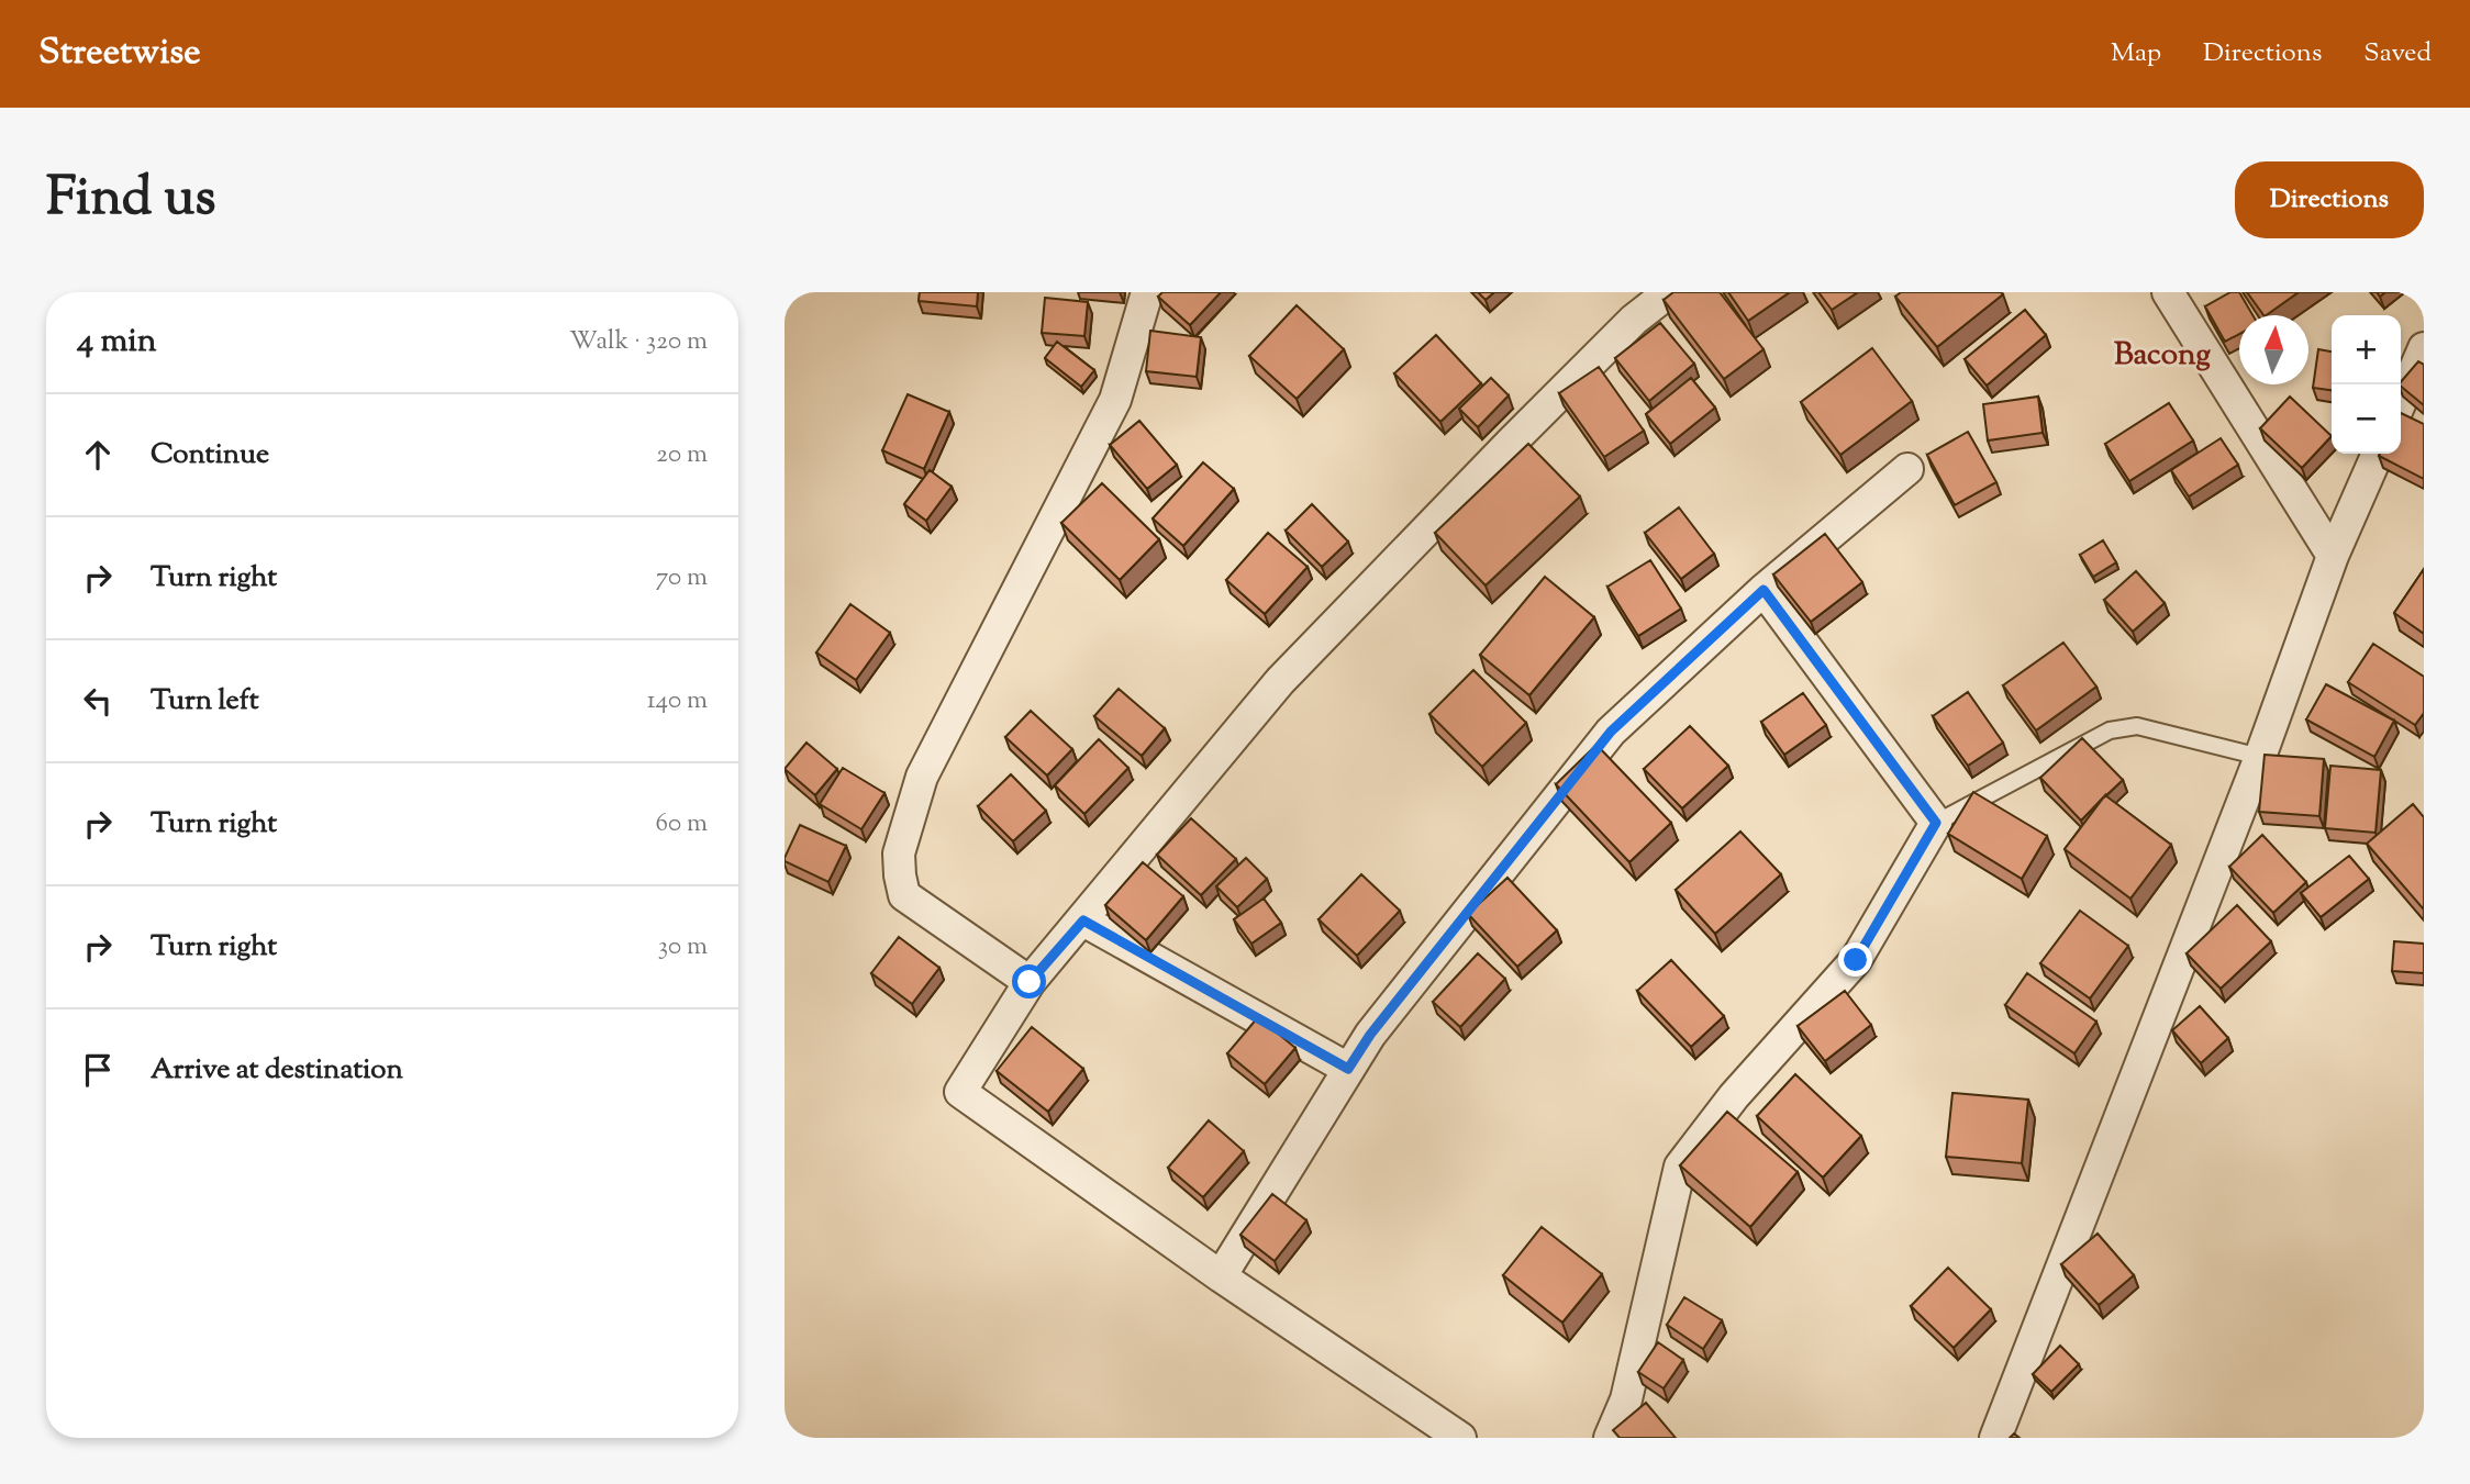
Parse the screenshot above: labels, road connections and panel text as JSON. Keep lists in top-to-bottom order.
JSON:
{
  "districts": ["Bacong"],
  "north": "top",
  "page": {
    "header": "Streetwise",
    "nav": ["Map", "Directions", "Saved"],
    "title": "Find us",
    "buttons": "Directions",
    "heading": ["4 min", "Walk · 320 m"],
    "map_buttons": ["+", "−"],
    "list": [
      ["Continue", "20 m"],
      ["Turn right", "70 m"],
      ["Turn left", "140 m"],
      ["Turn right", "60 m"],
      ["Turn right", "30 m"],
      "Arrive at destination"
    ]
  }
}
